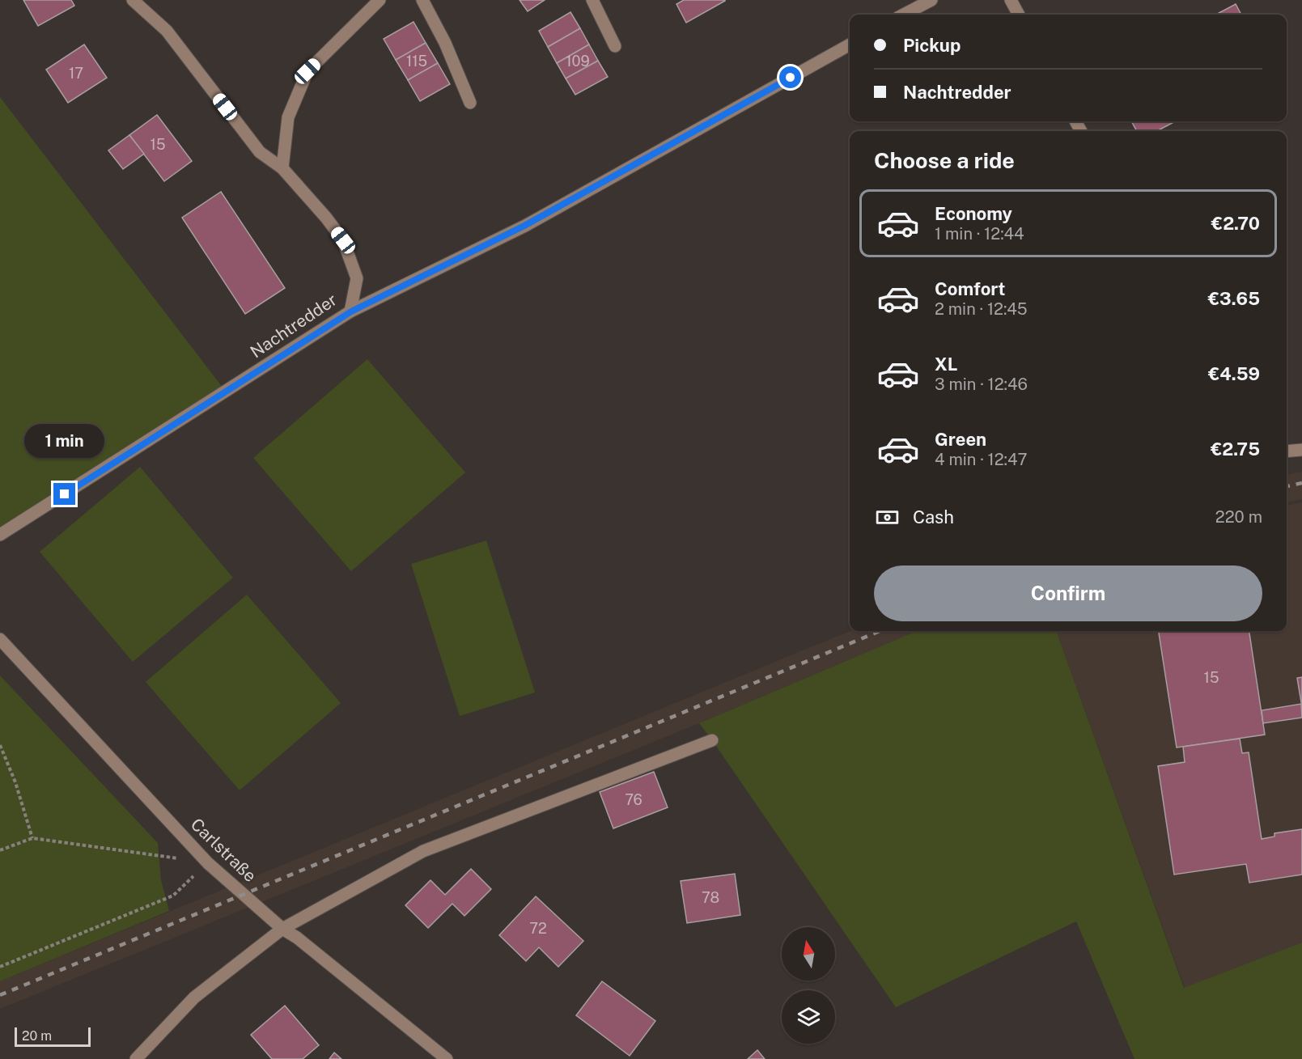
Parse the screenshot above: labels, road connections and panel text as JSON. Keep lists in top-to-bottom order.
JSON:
{
  "streets": {
    "street": ["Nachtredder", "Carlstraße"]
  },
  "house_numbers": [
    "115",
    "109",
    "17",
    "15",
    "15",
    "76",
    "78",
    "72"
  ],
  "scale_bar": "20 m",
  "north": "top",
  "page": {
    "banner": ["Pickup", "Nachtredder"],
    "heading": "Choose a ride",
    "list": [
      {
        "name": "Economy",
        "note": "1 min · 12:44",
        "value": "€2.70"
      },
      {
        "name": "Comfort",
        "note": "2 min · 12:45",
        "value": "€3.65"
      },
      {
        "name": "XL",
        "note": "3 min · 12:46",
        "value": "€4.59"
      },
      {
        "name": "Green",
        "note": "4 min · 12:47",
        "value": "€2.75"
      }
    ],
    "bubble": "1 min",
    "pay": ["Cash", "220 m"],
    "buttons": "Confirm",
    "scale": "20 m"
  }
}
